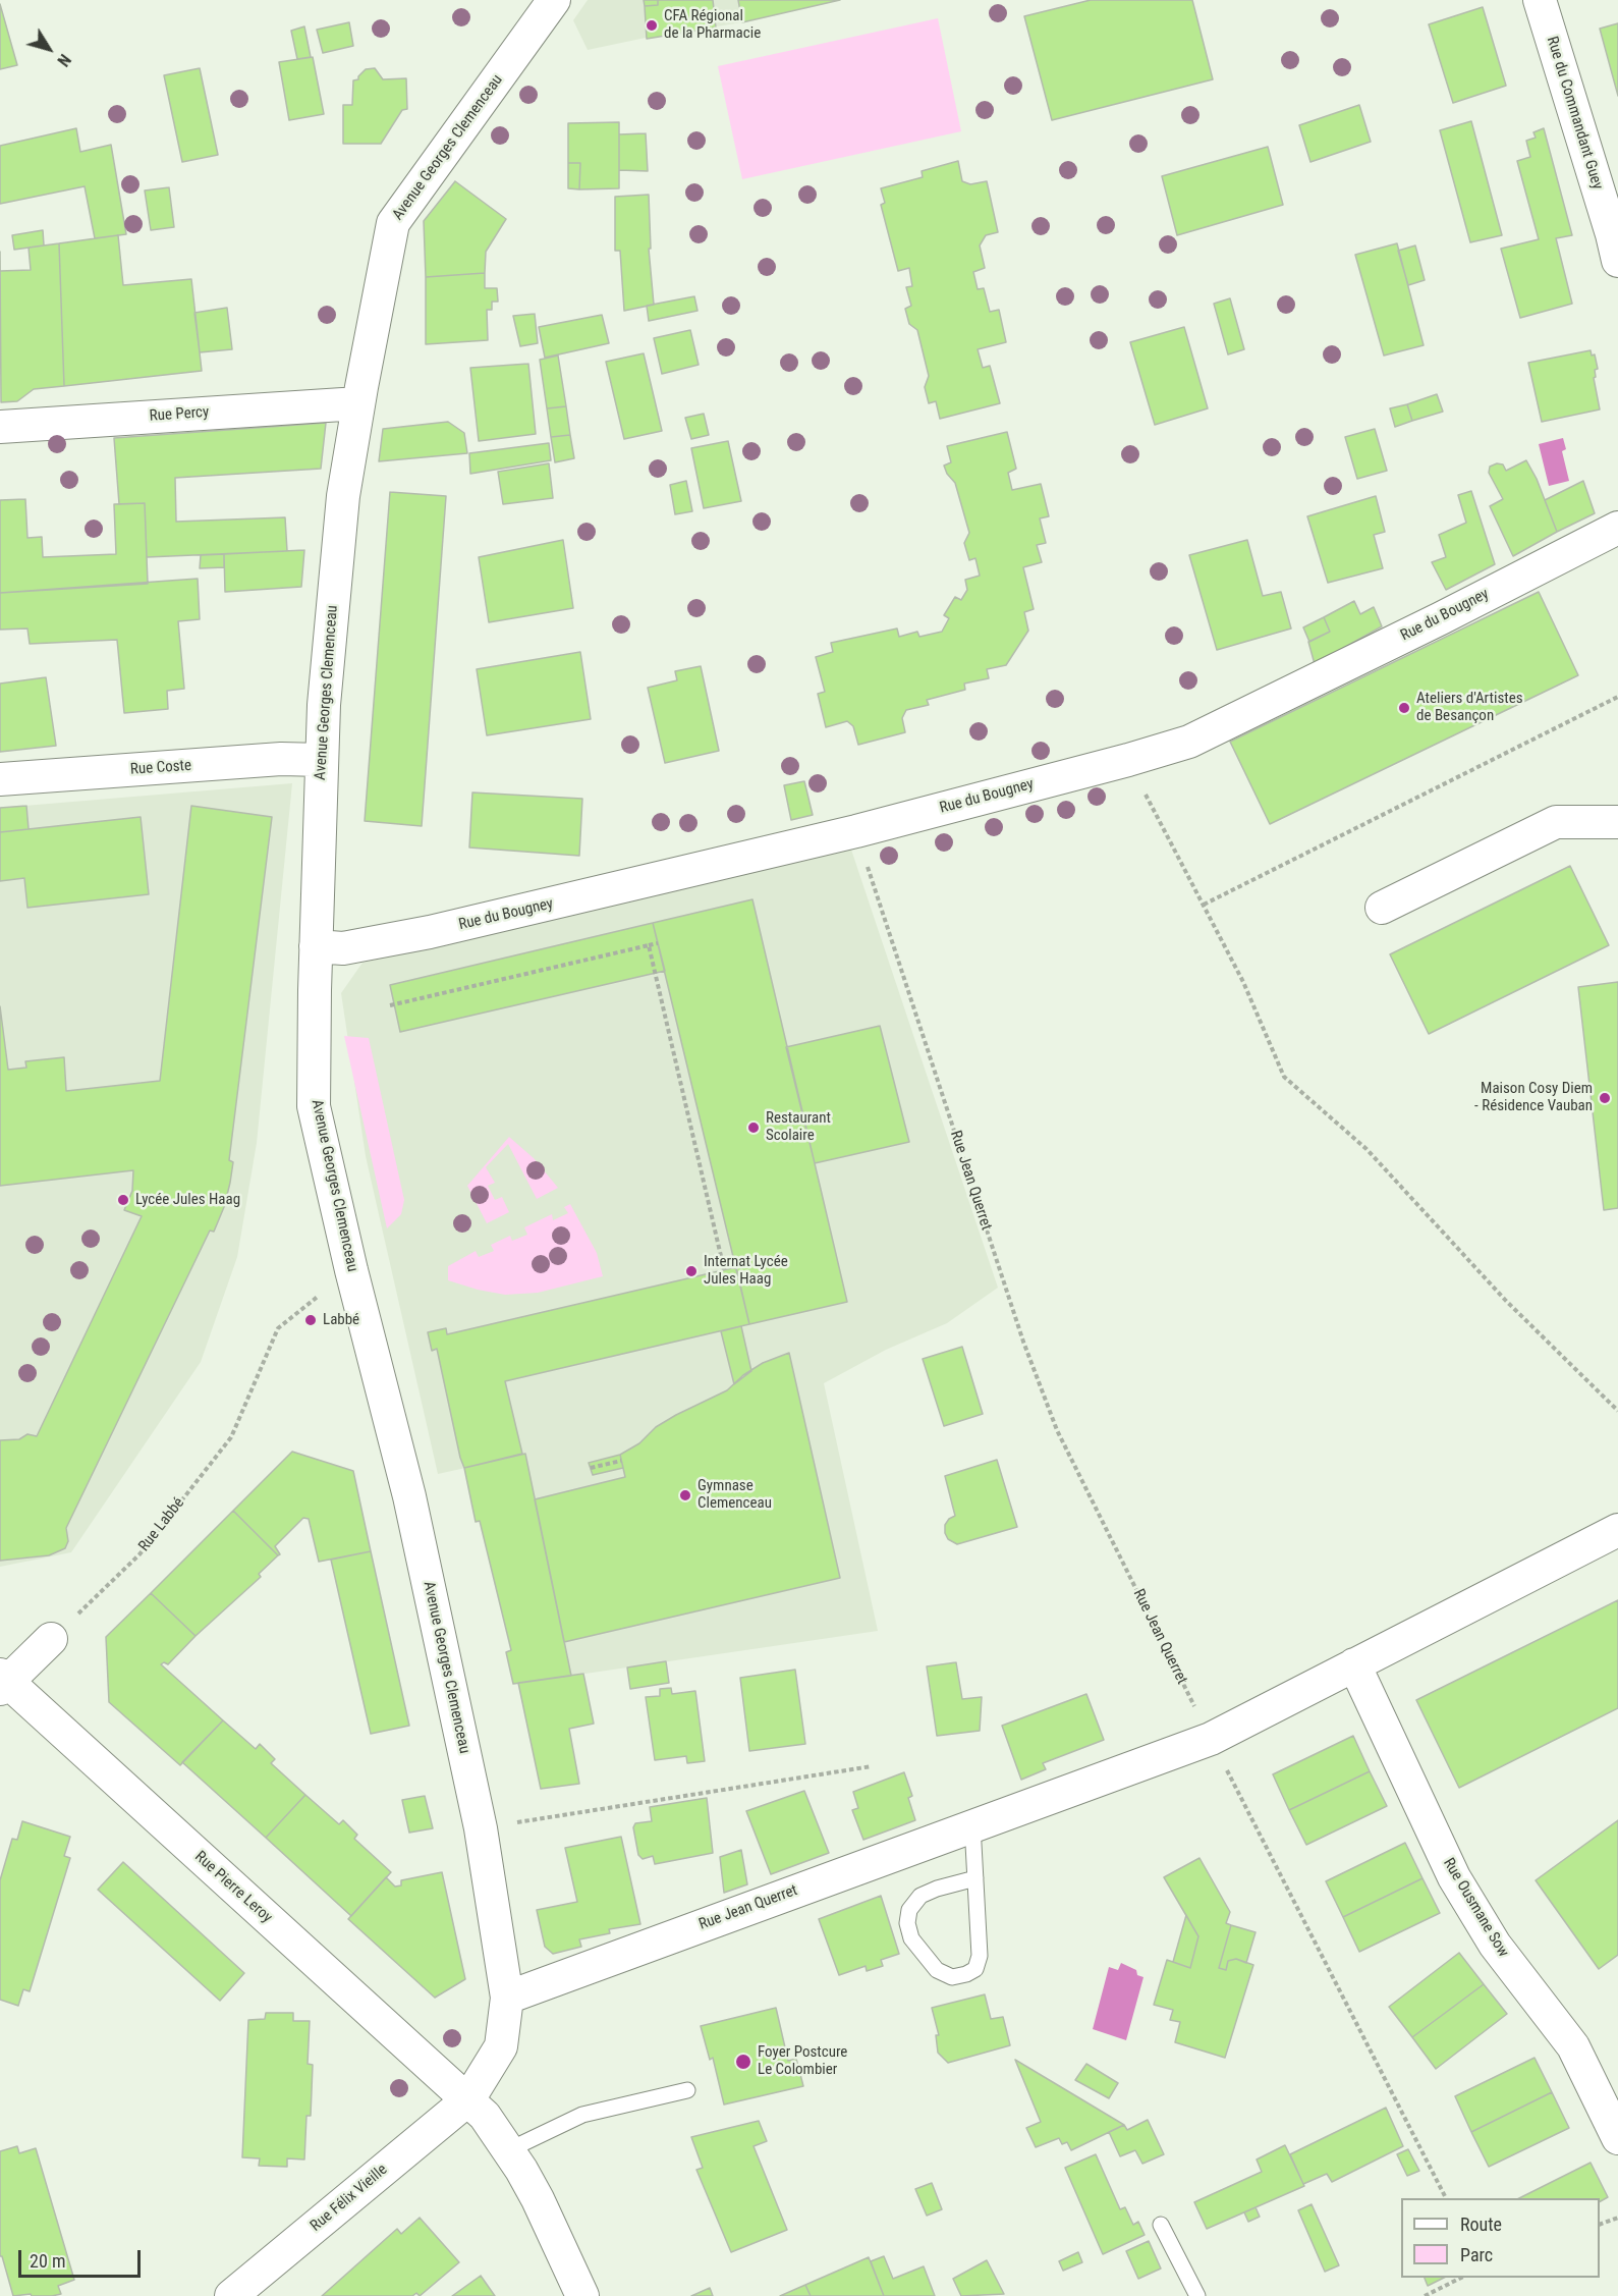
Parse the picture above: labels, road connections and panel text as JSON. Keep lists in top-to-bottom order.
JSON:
{
  "streets": {
    "street": [
      "Rue du Commandant Guey",
      "Avenue Georges Clemenceau",
      "Rue Percy",
      "Rue du Bougney",
      "Rue Coste",
      "Rue Jean Querret",
      "Rue Pierre Leroy",
      "Rue Ousmane Sow",
      "Rue Félix Vieille"
    ],
    "path": ["Rue Labbé"]
  },
  "crossings": [
    ["Avenue Georges Clemenceau", "Rue Percy"],
    ["Avenue Georges Clemenceau", "Rue du Bougney"],
    ["Avenue Georges Clemenceau", "Rue Coste"],
    ["Avenue Georges Clemenceau", "Rue Jean Querret"],
    ["Avenue Georges Clemenceau", "Rue Labbé"],
    ["Avenue Georges Clemenceau", "Rue Pierre Leroy"],
    ["Avenue Georges Clemenceau", "Rue Félix Vieille"],
    ["Rue du Bougney", "Rue Jean Querret"],
    ["Rue Pierre Leroy", "Rue Félix Vieille"]
  ],
  "places": [
    "CFA Régional de la Pharmacie",
    "Ateliers d'Artistes de Besançon",
    "Maison Cosy Diem - Résidence Vauban",
    "Restaurant Scolaire",
    "Lycée Jules Haag",
    "Internat Lycée Jules Haag",
    "Labbé",
    "Gymnase Clemenceau",
    "Foyer Postcure Le Colombier"
  ],
  "legend": ["Route", "Parc"],
  "scale_bar": "20 m",
  "north": "bottom right"
}
